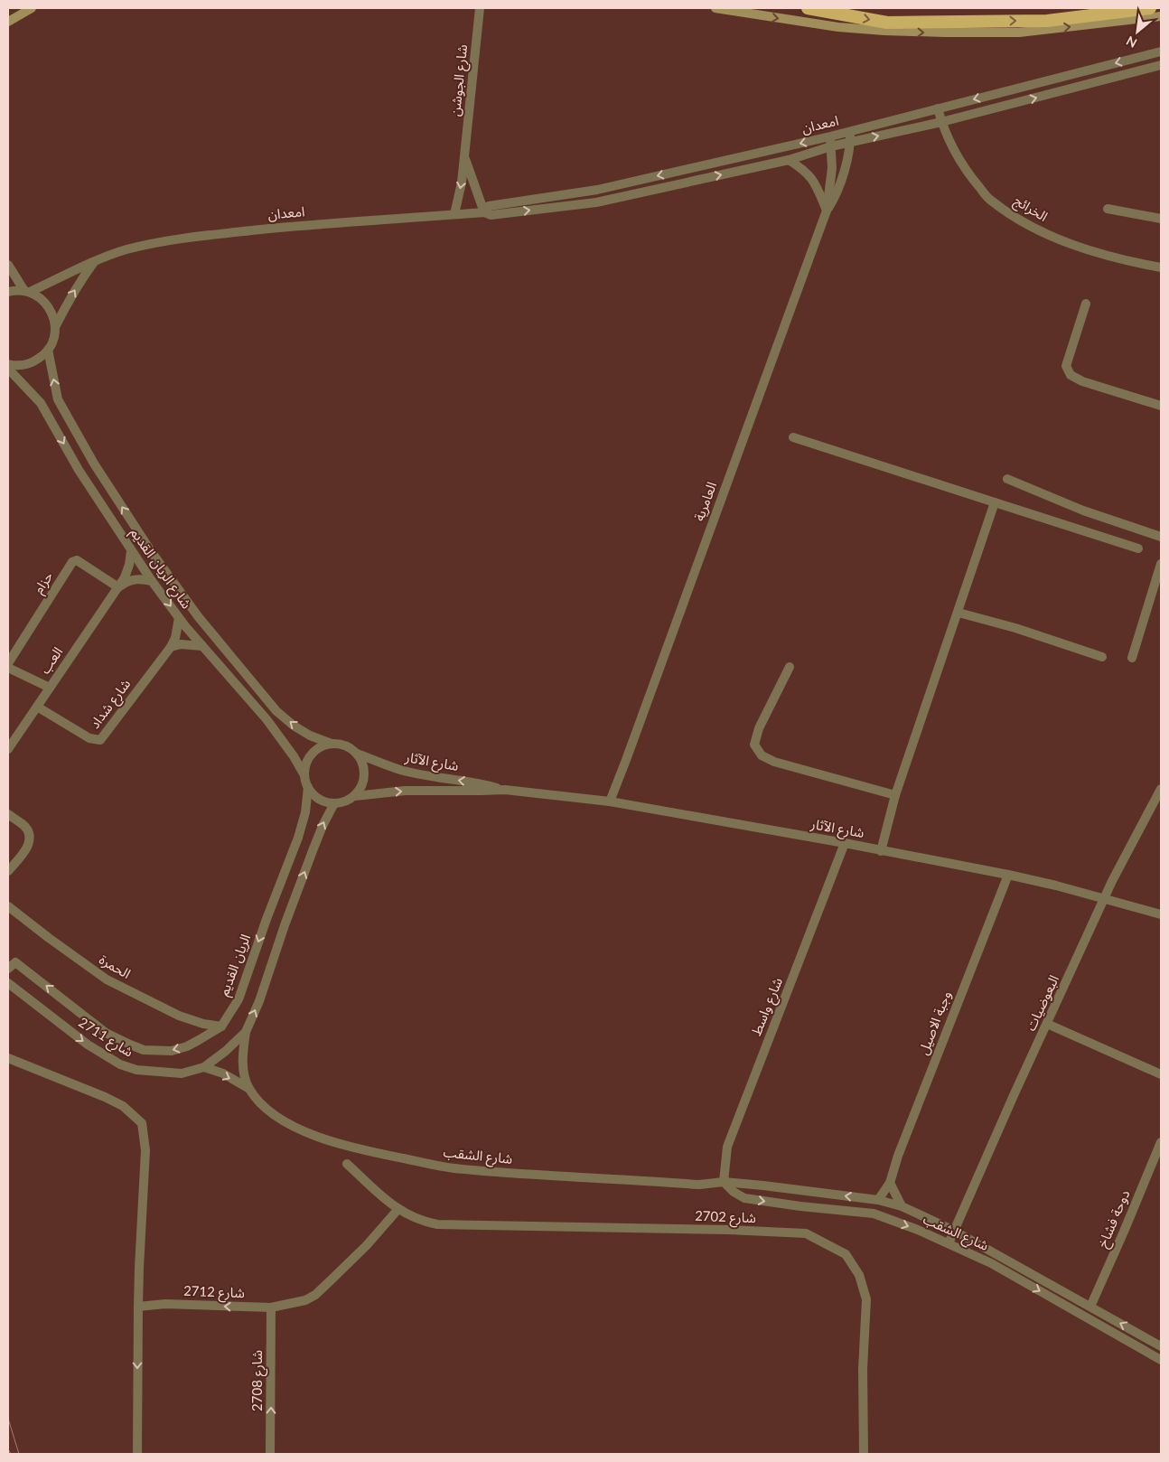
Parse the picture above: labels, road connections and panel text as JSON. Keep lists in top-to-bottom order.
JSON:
{
  "streets": {
    "street": [
      "شارع الجوشن",
      "امعدان",
      "الخرائج",
      "العامرية",
      "شارع الريان القديم",
      "حزام",
      "العب",
      "شارع شداد",
      "شارع الآثار",
      "الريان القديم",
      "الحمرة",
      "البعوضيات",
      "شارع واسط",
      "وجبة الاصيل",
      "شارع 2711",
      "شارع الشقب",
      "شارع 2702",
      "دوحة فشاخ",
      "شارع 2712",
      "شارع 2708"
    ]
  },
  "crossings": [
    ["شارع الجوشن", "امعدان"],
    ["امعدان", "الخرائج"],
    ["العامرية", "شارع الآثار"],
    ["شارع الريان القديم", "العب"],
    ["شارع الريان القديم", "شارع شداد"],
    ["شارع الريان القديم", "شارع الآثار"],
    ["شارع الريان القديم", "الريان القديم"],
    ["حزام", "العب"],
    ["العب", "شارع شداد"],
    ["شارع الآثار", "الريان القديم"],
    ["شارع الآثار", "البعوضيات"],
    ["شارع الآثار", "شارع واسط"],
    ["شارع الآثار", "وجبة الاصيل"],
    ["الريان القديم", "الحمرة"],
    ["البعوضيات", "شارع الشقب"],
    ["شارع واسط", "شارع الشقب"],
    ["وجبة الاصيل", "شارع الشقب"],
    ["شارع 2711", "شارع الشقب"],
    ["شارع الشقب", "دوحة فشاخ"],
    ["شارع 2702", "شارع 2712"],
    ["شارع 2712", "شارع 2708"]
  ],
  "one_way": ["شارع 2711", "شارع 2712", "شارع 2708"],
  "north": "bottom left"
}
